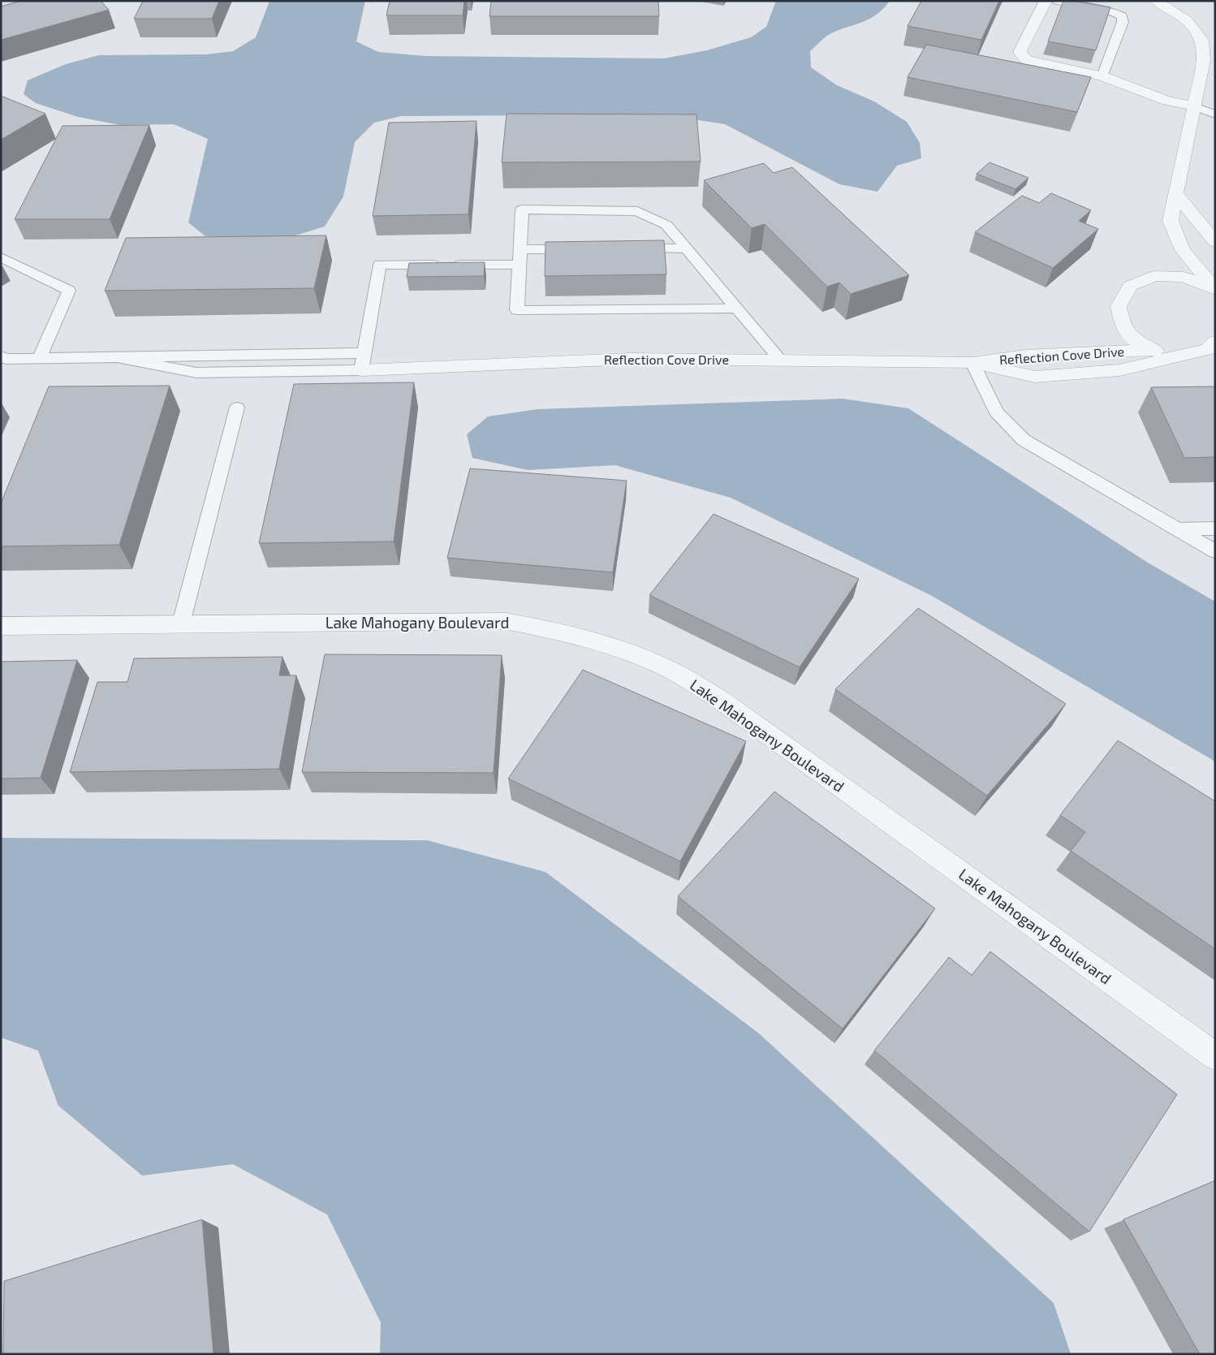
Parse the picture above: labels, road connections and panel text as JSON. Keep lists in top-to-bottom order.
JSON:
{
  "streets": {
    "street": ["Reflection Cove Drive", "Lake Mahogany Boulevard"]
  }
}
